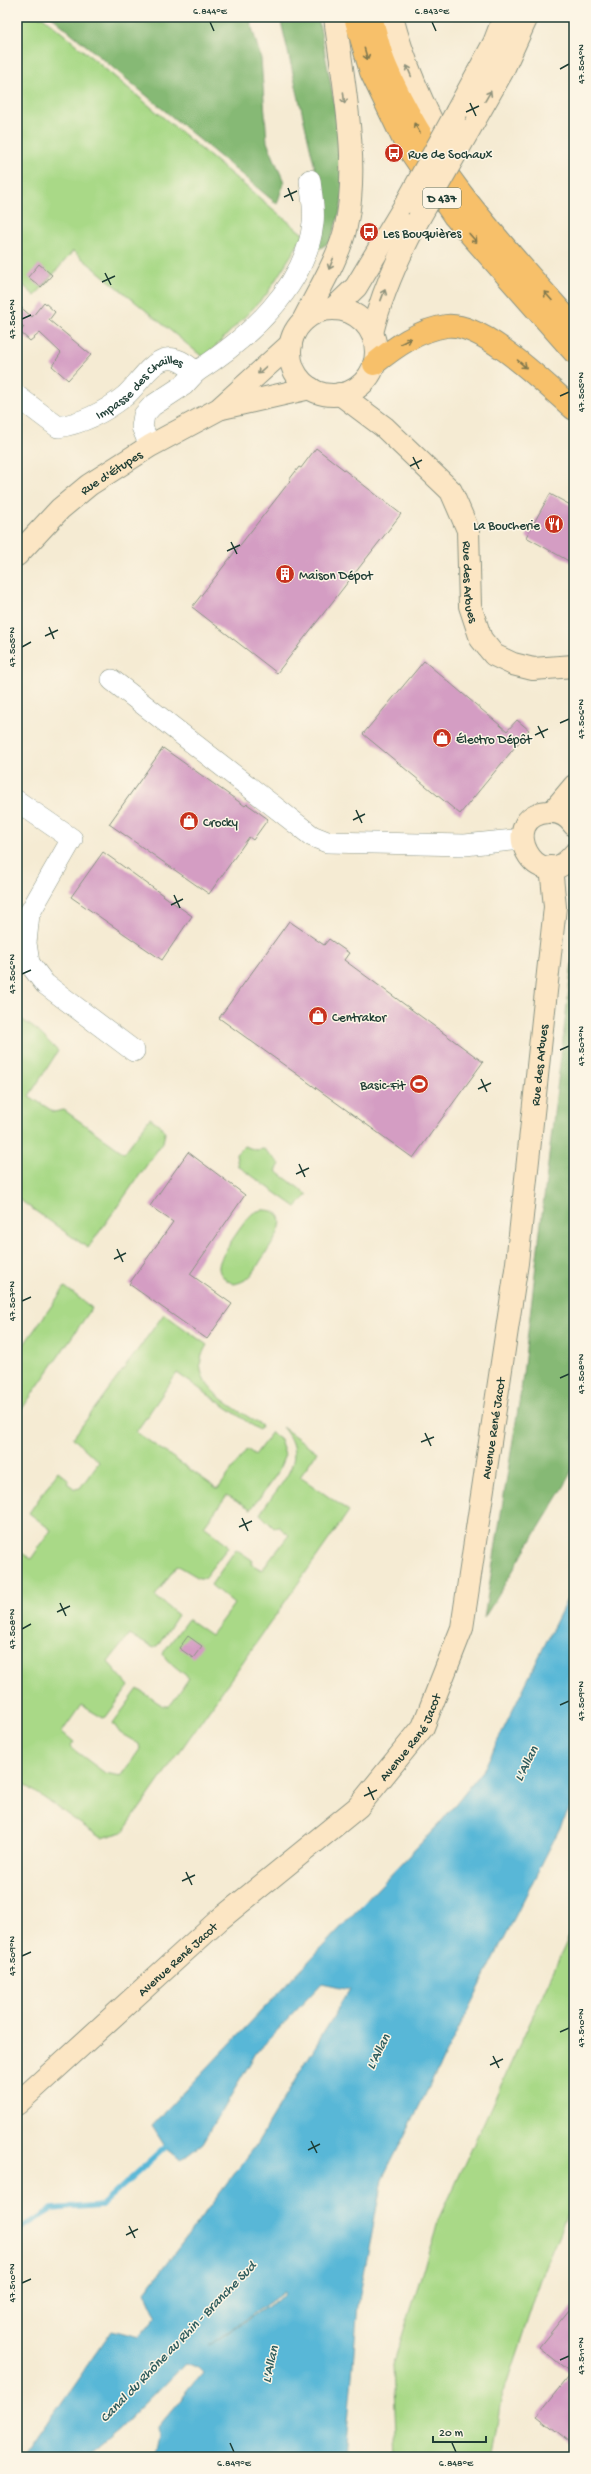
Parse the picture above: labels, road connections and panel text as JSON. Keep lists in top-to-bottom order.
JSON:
{
  "streets": {
    "main road": [
      "D 437",
      "Rue d'Étupes",
      "Rue des Arbues",
      "Avenue René Jacot"
    ],
    "street": ["Impasse des Chailles"]
  },
  "crossings": [
    ["Impasse des Chailles", "Rue d'Étupes"],
    ["Rue d'Étupes", "Rue des Arbues"],
    ["Rue des Arbues", "Avenue René Jacot"]
  ],
  "water": ["L'Allan", "Canal du Rhône au Rhin - Branche Sud"],
  "places": {
    "bus stop": ["Rue de Sochaux", "Les Bouquières"],
    "restaurant": ["La Boucherie"],
    "building": ["Maison Dépot"],
    "shop": ["Électro Dépôt", "Crocky", "Centrakor"],
    "sports": ["Basic-Fit"]
  },
  "scale_bar": "20 m",
  "coordinates": [
    "6.844°E",
    "6.843°E",
    "47.504°N",
    "47.505°N",
    "47.506°N",
    "47.507°N",
    "47.508°N",
    "47.509°N",
    "47.510°N",
    "47.511°N",
    "6.849°E",
    "6.848°E"
  ]
}
